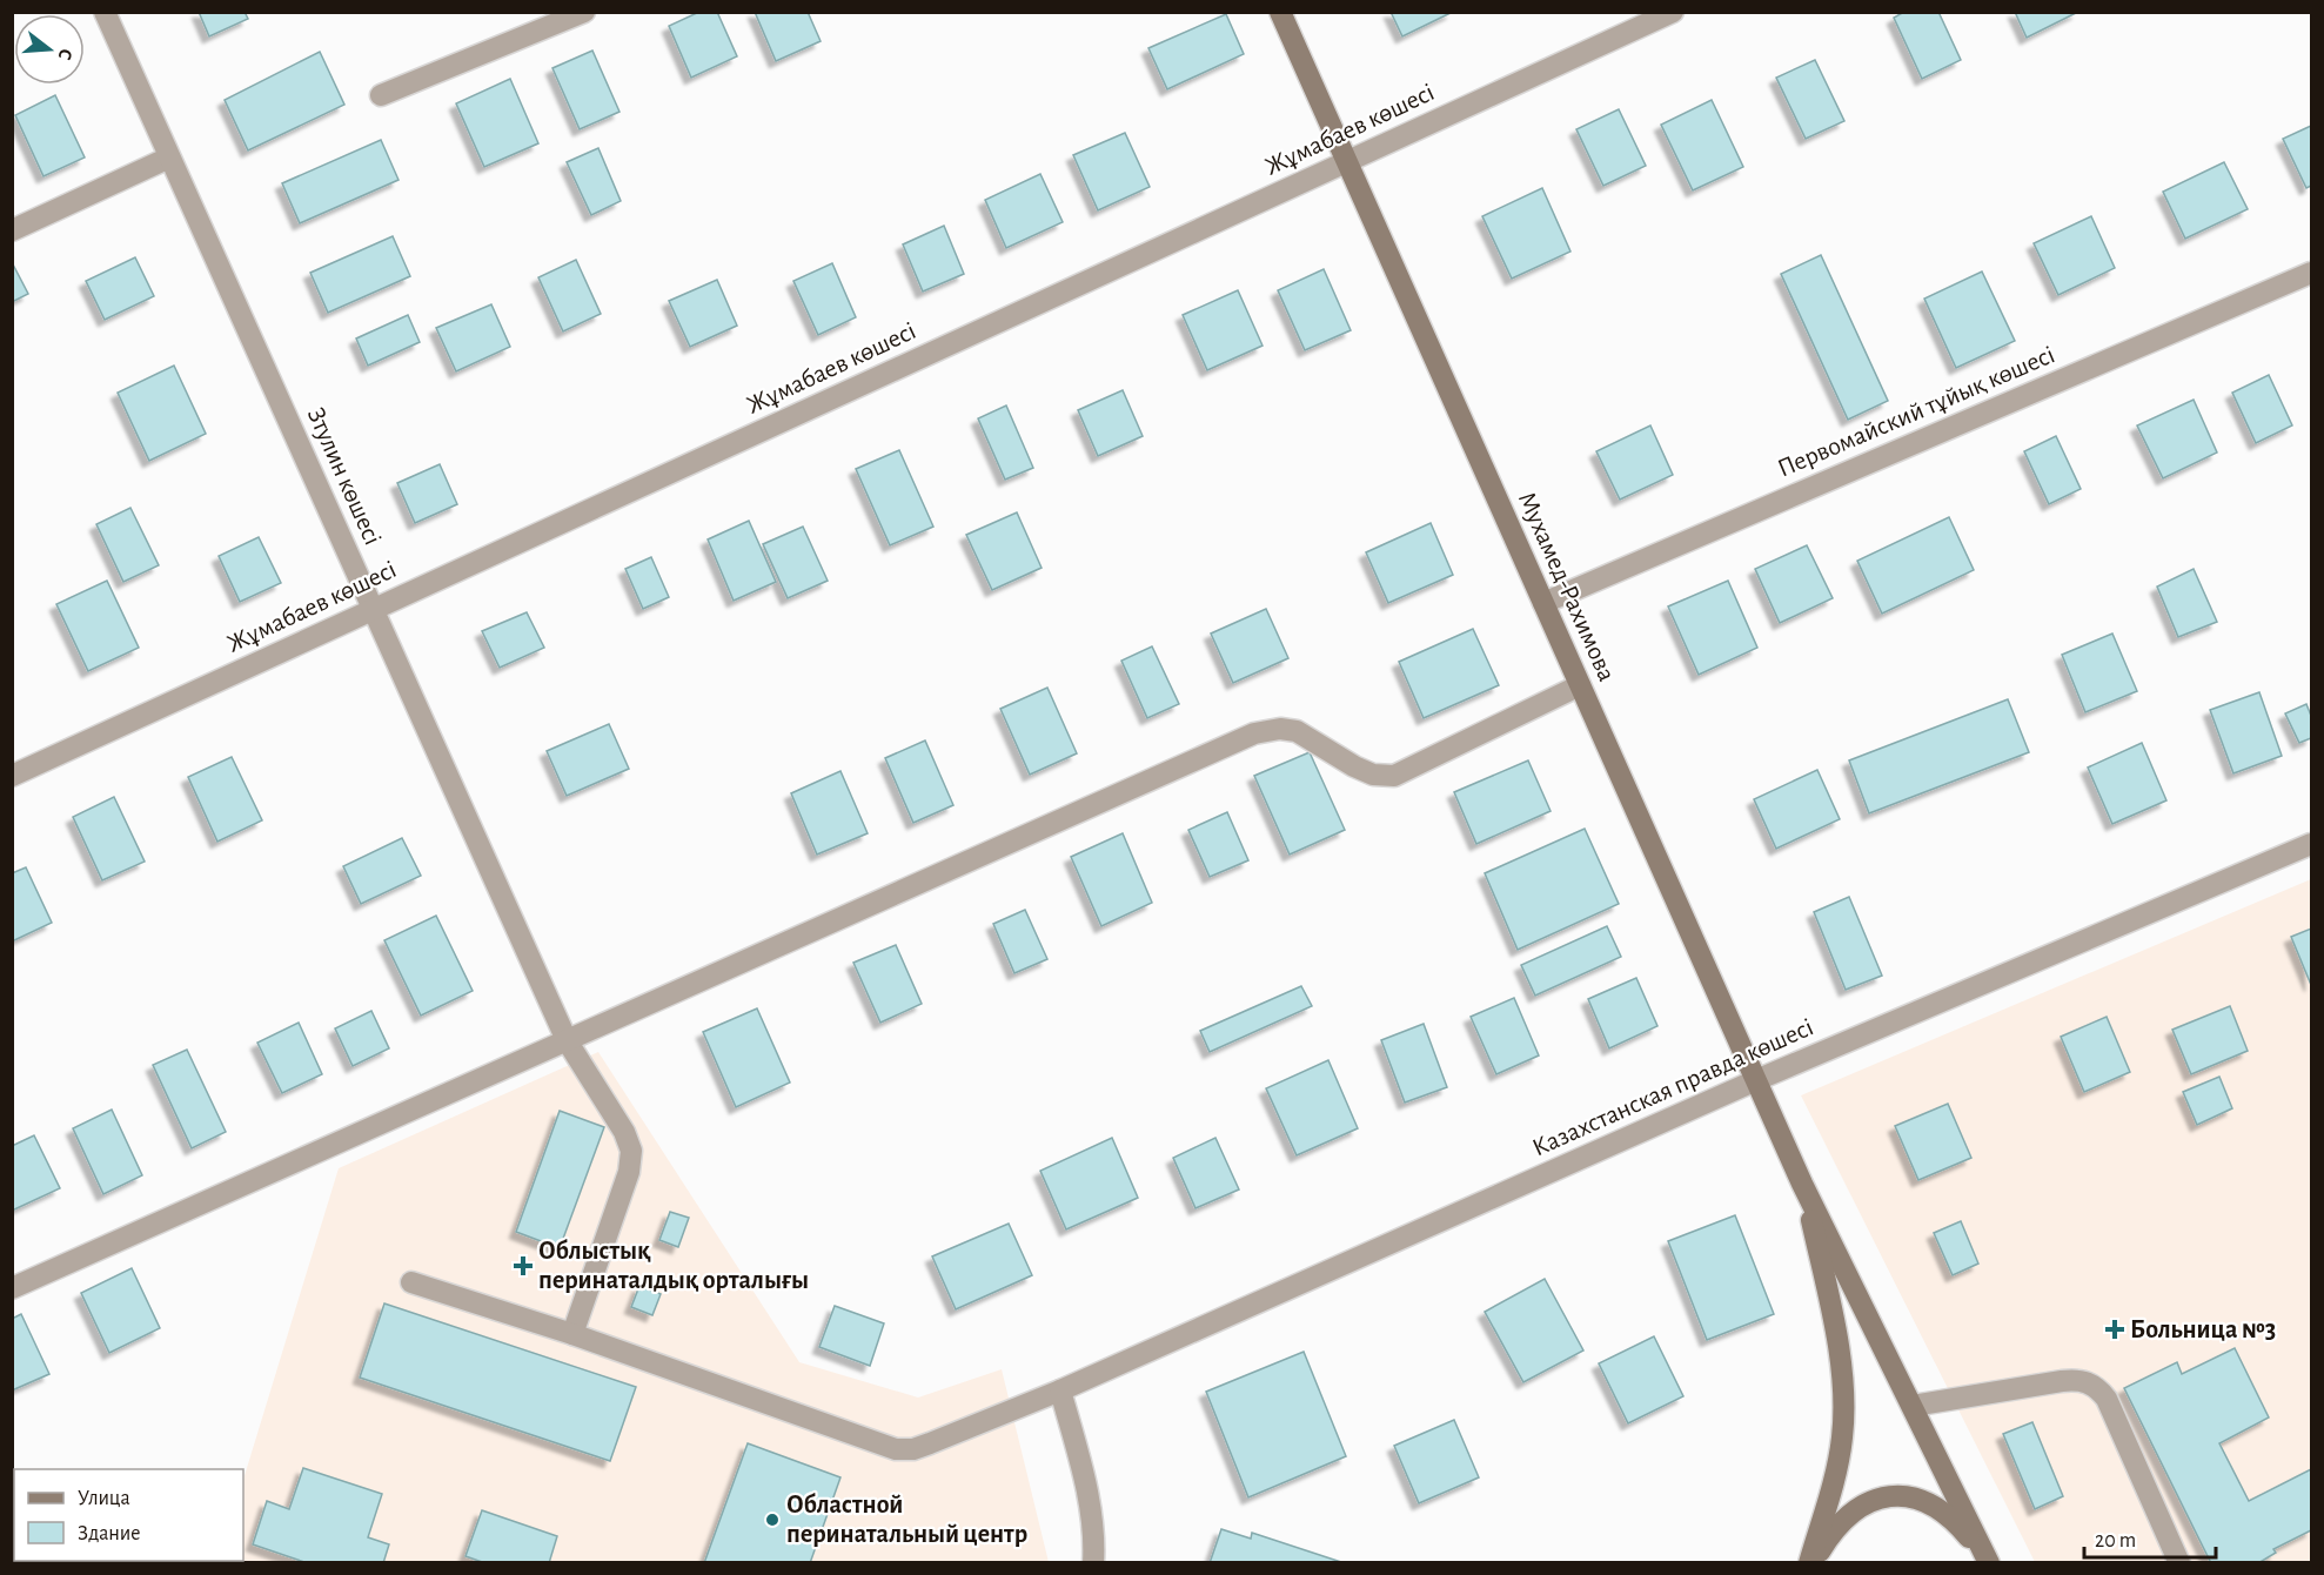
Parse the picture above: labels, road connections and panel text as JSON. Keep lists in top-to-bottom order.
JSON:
{
  "streets": {
    "street": [
      "Жұмабаев көшесі",
      "Первомайский тұйық көшесі",
      "Зтулин көшесі",
      "Мухамед-Рахимова",
      "Казахстанская правда көшесі"
    ]
  },
  "crossings": [
    ["Жұмабаев көшесі", "Зтулин көшесі"],
    ["Жұмабаев көшесі", "Мухамед-Рахимова"],
    ["Первомайский тұйық көшесі", "Мухамед-Рахимова"],
    ["Зтулин көшесі", "Казахстанская правда көшесі"],
    ["Мухамед-Рахимова", "Казахстанская правда көшесі"]
  ],
  "places": {
    "health": ["Облыстық перинаталдық орталығы", "Больница №3"],
    "other": ["Областной перинатальный центр"]
  },
  "legend": ["Улица", "Здание"],
  "scale_bar": "20 m",
  "north": "right"
}
